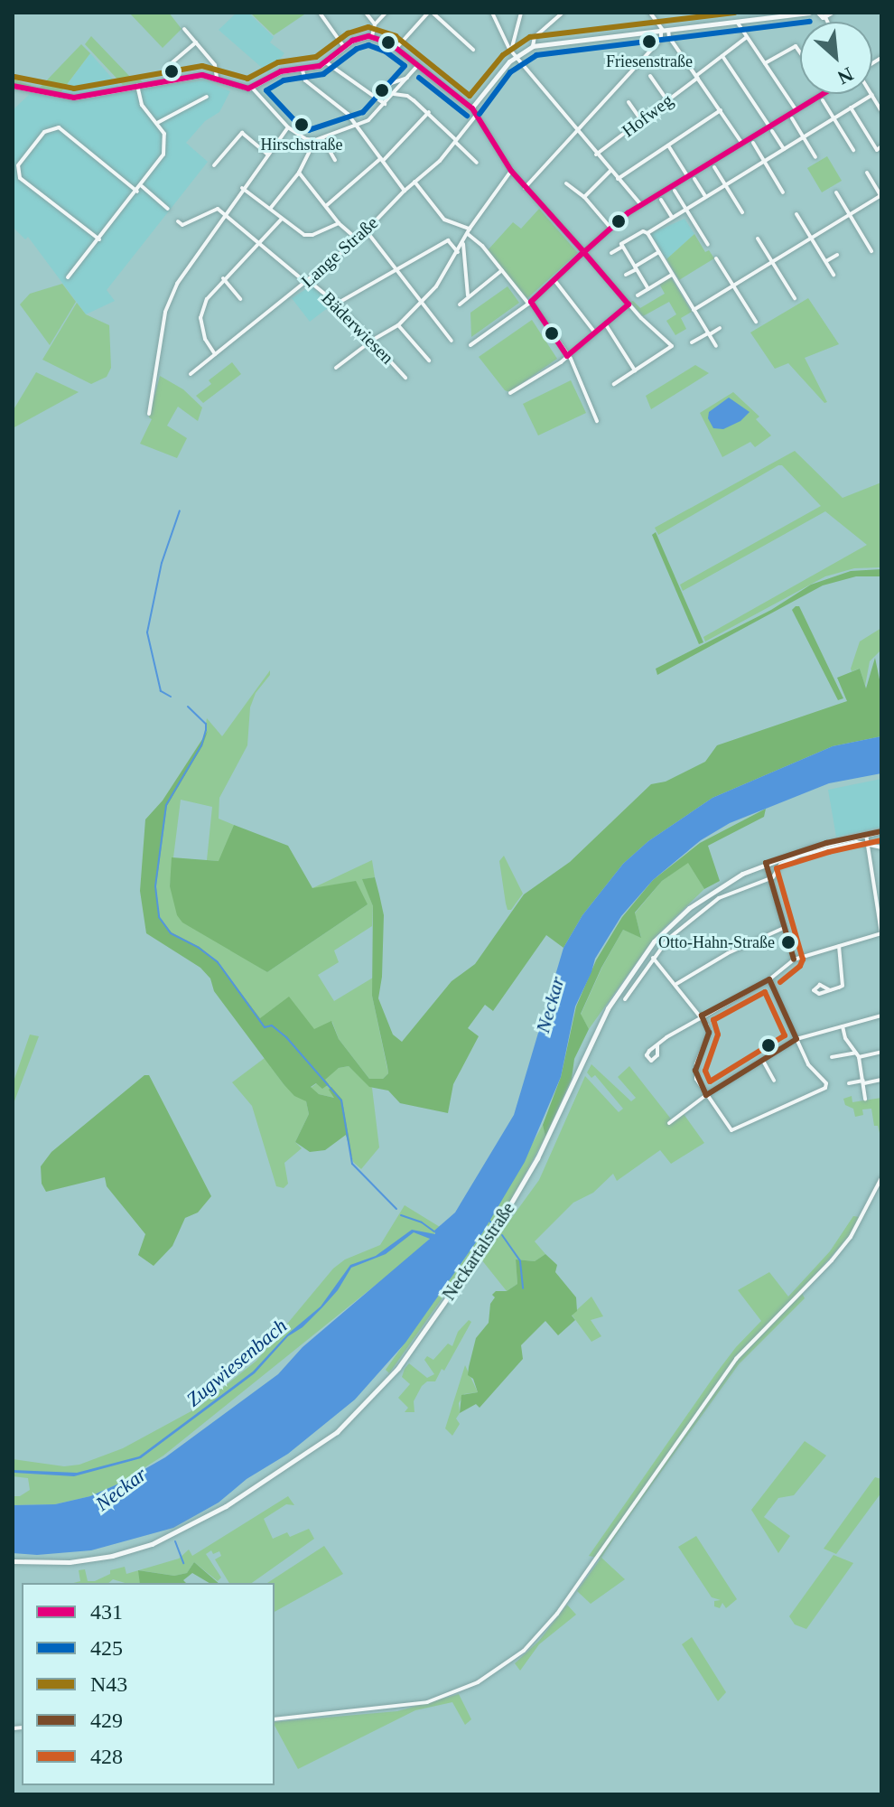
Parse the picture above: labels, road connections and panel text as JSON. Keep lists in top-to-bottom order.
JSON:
{
  "streets": {
    "main road": ["Neckartalstraße"],
    "street": ["Hofweg", "Lange Straße", "Bäderwiesen"]
  },
  "crossings": [
    ["Lange Straße", "Bäderwiesen"]
  ],
  "water": ["Neckar", "Zugwiesenbach"],
  "places": ["Friesenstraße", "Hirschstraße", "Otto-Hahn-Straße"],
  "lines": [
    "transit line N43",
    "transit line 425",
    "transit line 431",
    "transit line 429",
    "transit line 428"
  ],
  "legend": [
    "431",
    "425",
    "N43",
    "429",
    "428"
  ],
  "north": "bottom right"
}
